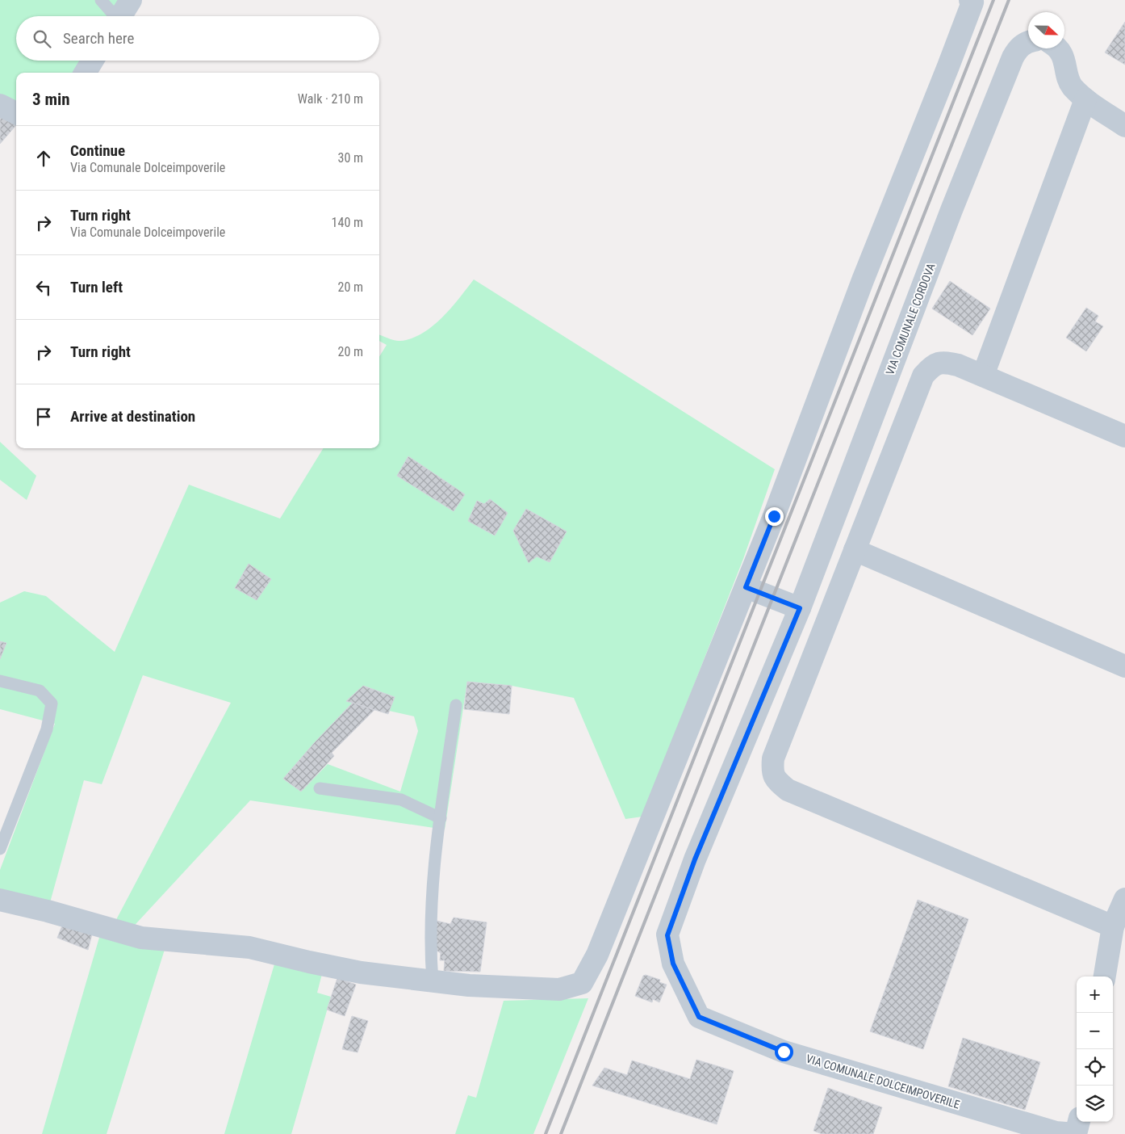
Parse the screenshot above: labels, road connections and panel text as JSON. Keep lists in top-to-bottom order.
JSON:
{
  "streets": {
    "street": ["VIA COMUNALE CORDOVA", "VIA COMUNALE DOLCEIMPOVERILE"]
  },
  "crossings": [
    ["VIA COMUNALE CORDOVA", "VIA COMUNALE DOLCEIMPOVERILE"]
  ],
  "north": "right",
  "page": {
    "search": "Search here",
    "heading": ["3 min", "Walk · 210 m"],
    "list": [
      ["Continue", "Via Comunale Dolceimpoverile", "30 m"],
      ["Turn right", "Via Comunale Dolceimpoverile", "140 m"],
      ["Turn left", "20 m"],
      ["Turn right", "20 m"],
      "Arrive at destination"
    ],
    "map_buttons": ["+", "−"]
  }
}
